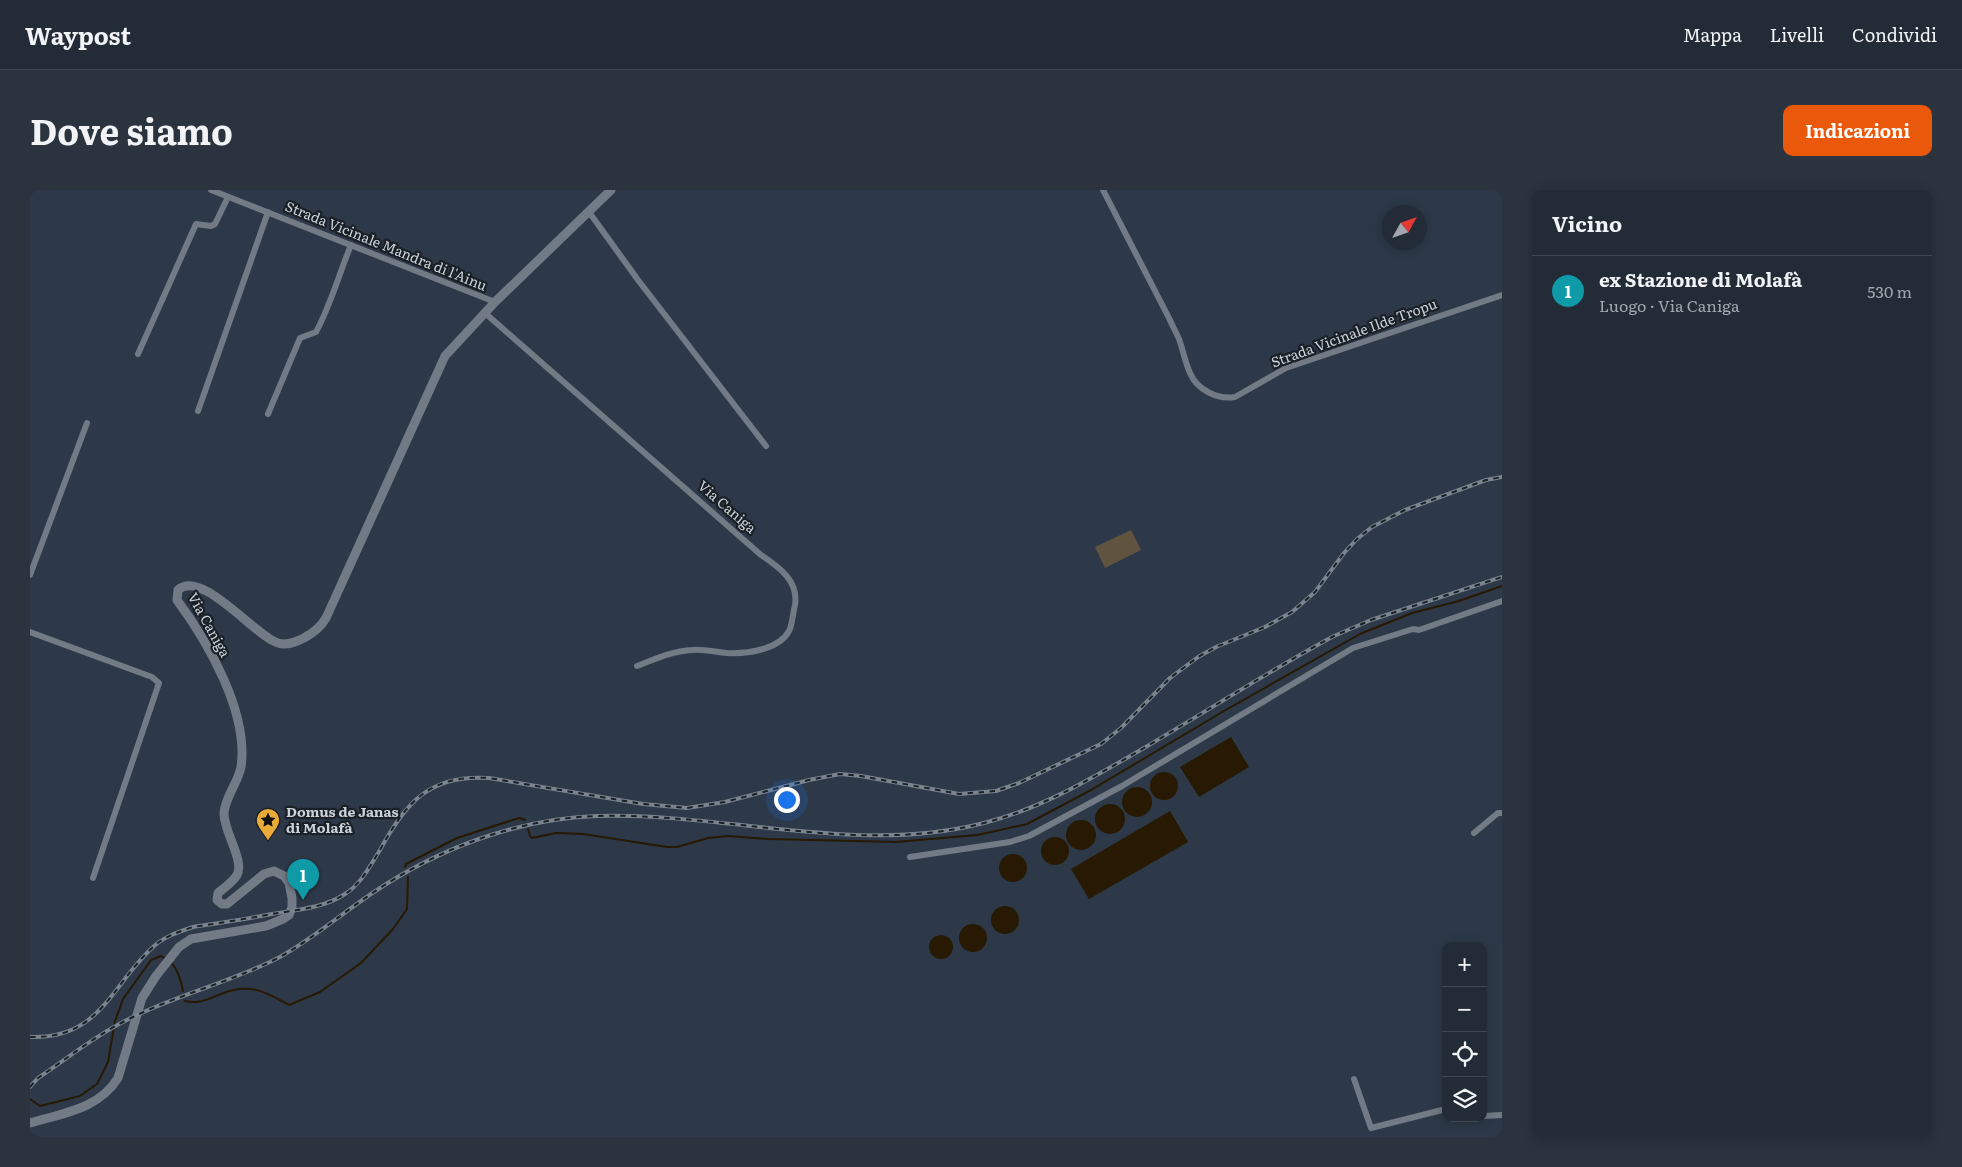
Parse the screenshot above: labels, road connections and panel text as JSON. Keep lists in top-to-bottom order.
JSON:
{
  "streets": {
    "street": ["Strada Vicinale Mandra di l'Ainu", "Strada Vicinale Ilde Tropu", "Via Caniga"]
  },
  "crossings": [
    ["Strada Vicinale Mandra di l'Ainu", "Via Caniga"]
  ],
  "places": {
    "place": ["Domus de Janas di Molafà"]
  },
  "north": "top right",
  "page": {
    "header": "Waypost",
    "nav": ["Mappa", "Livelli", "Condividi"],
    "title": "Dove siamo",
    "buttons": "Indicazioni",
    "heading": "Vicino",
    "list": [
      {
        "mark": "1",
        "name": "ex Stazione di Molafà",
        "note": "Luogo · Via Caniga",
        "value": "530 m"
      }
    ],
    "pins": "1",
    "map_buttons": ["+", "−"]
  }
}
